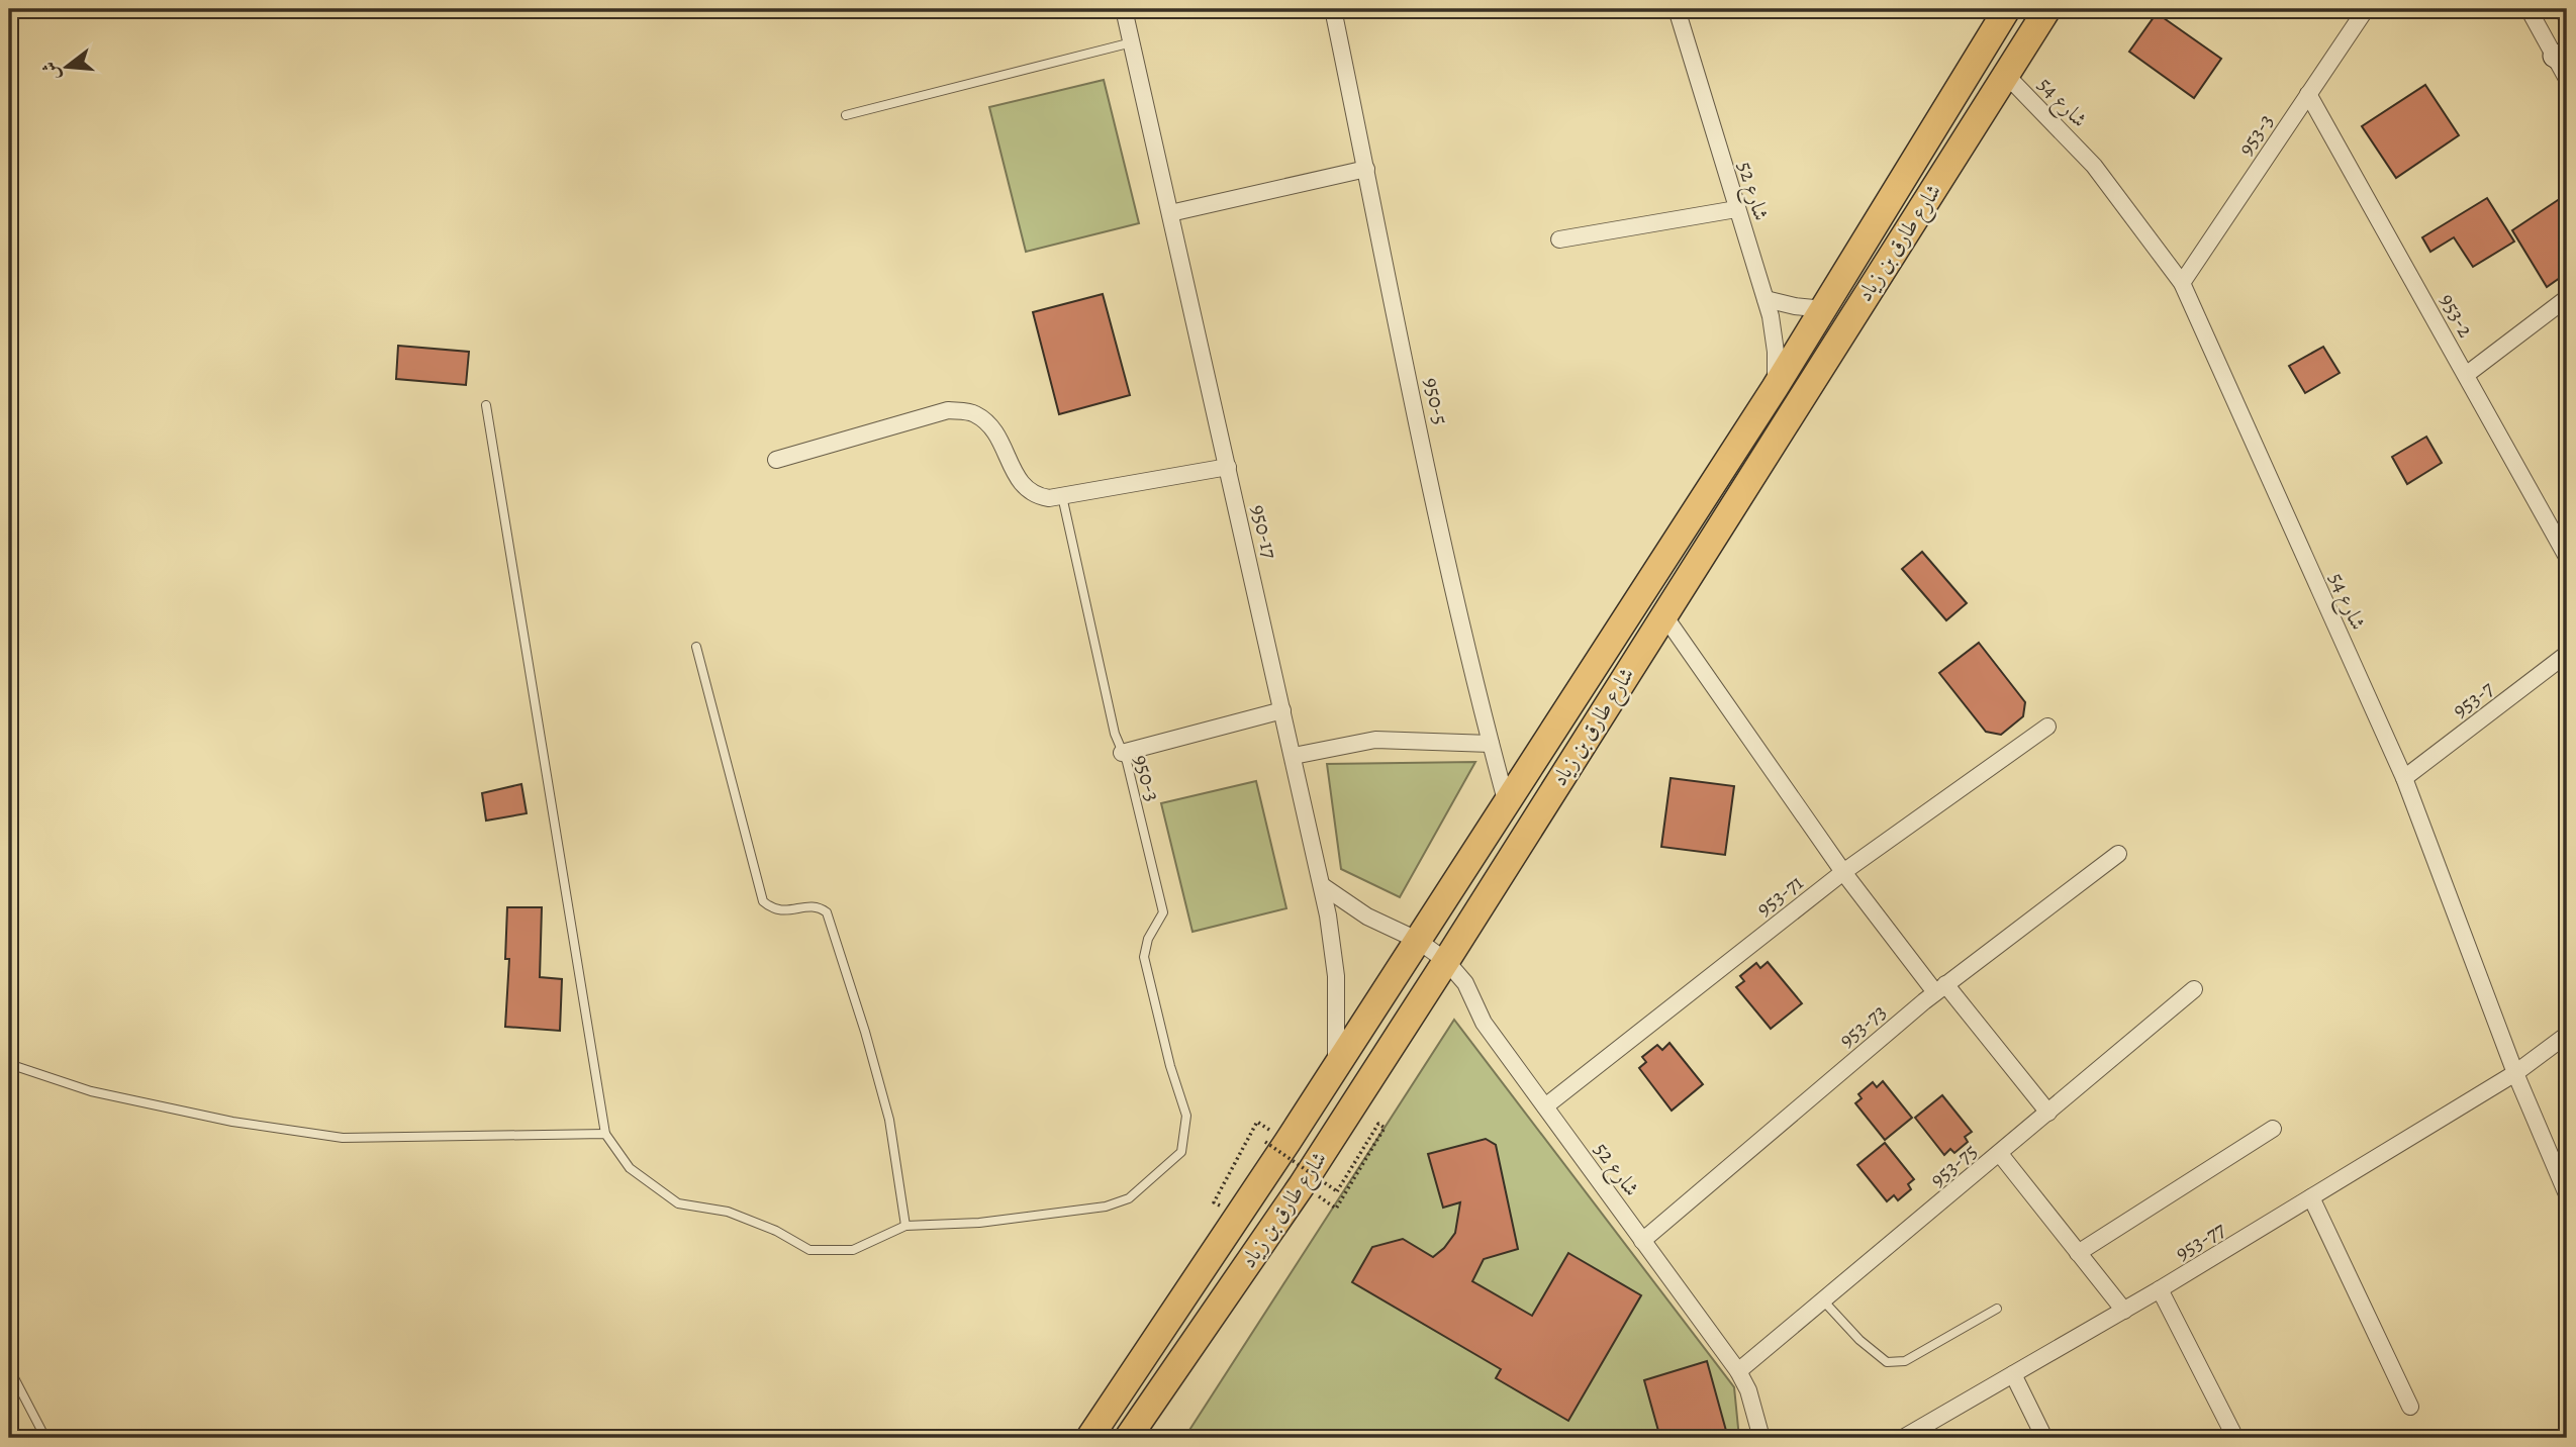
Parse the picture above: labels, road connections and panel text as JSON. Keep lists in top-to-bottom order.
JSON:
{
  "streets": {
    "main road": ["شارع طارق بن زياد"],
    "street": [
      "شارع 54",
      "953-3",
      "شارع 52",
      "953-2",
      "950-5",
      "950-17",
      "953-7",
      "953-71",
      "953-73",
      "953-75",
      "953-77"
    ],
    "lane": ["950-3"]
  },
  "crossings": [
    ["شارع 54", "953-3"],
    ["شارع 54", "شارع طارق بن زياد"],
    ["شارع 54", "953-7"],
    ["شارع 54", "953-77"],
    ["953-3", "953-2"],
    ["شارع 52", "شارع طارق بن زياد"],
    ["شارع 52", "950-17"],
    ["شارع 52", "953-71"],
    ["شارع 52", "953-73"],
    ["شارع 52", "953-75"],
    ["شارع طارق بن زياد", "950-5"],
    ["شارع طارق بن زياد", "950-17"]
  ],
  "north": "left"
}
